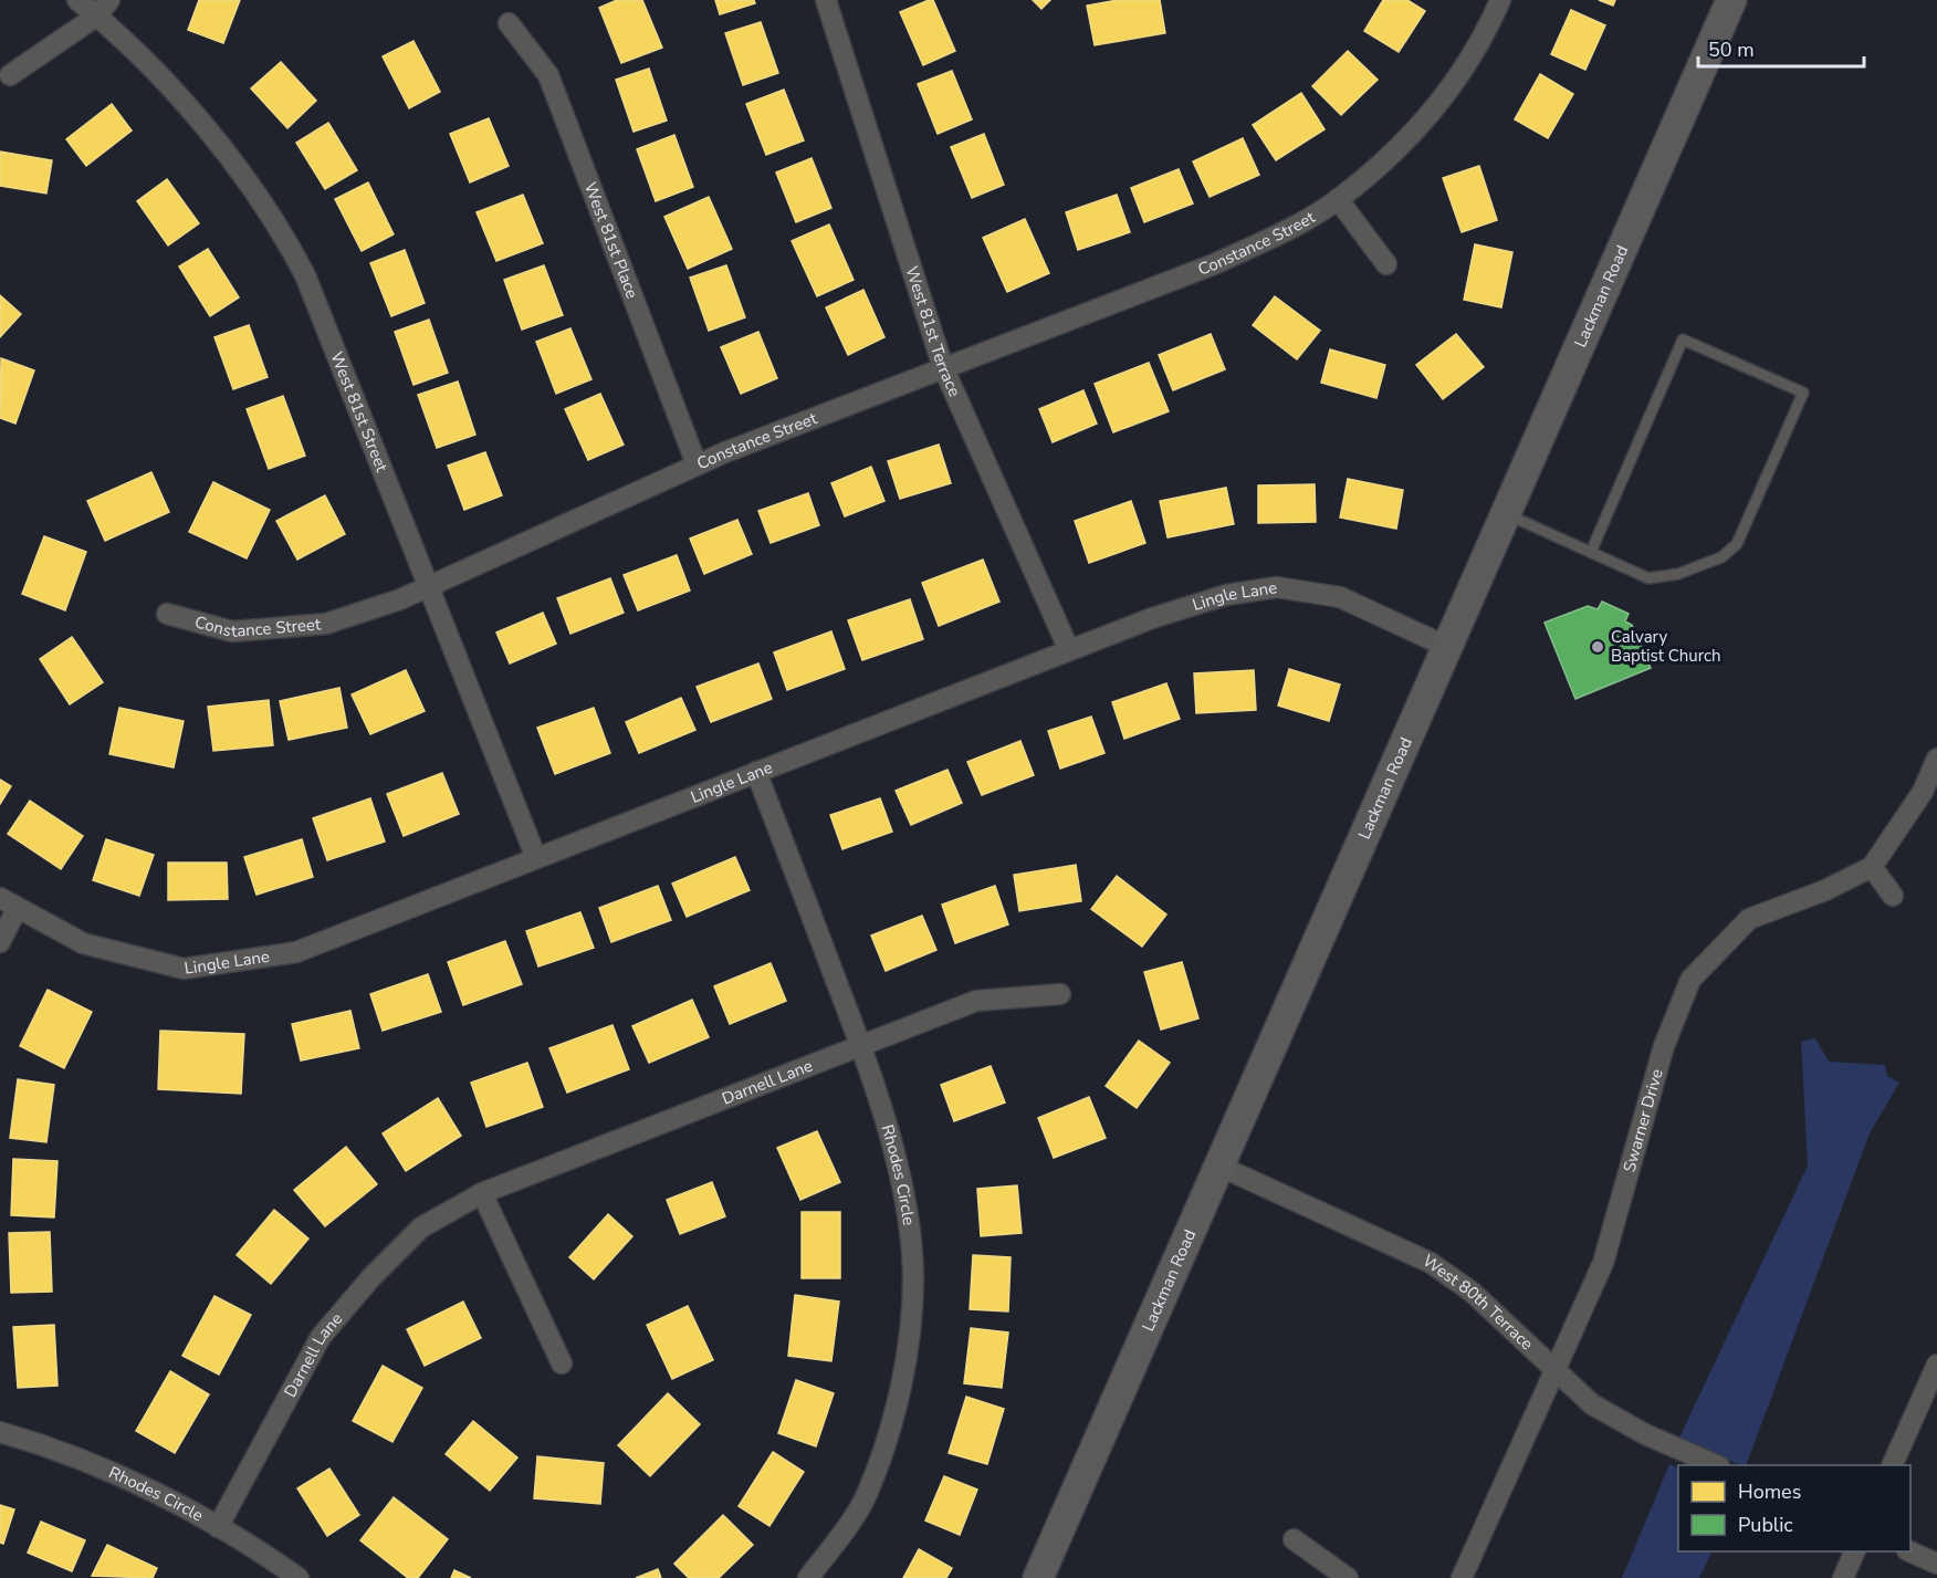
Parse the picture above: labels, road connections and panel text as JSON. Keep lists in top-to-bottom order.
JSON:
{
  "streets": {
    "main road": ["Lackman Road"],
    "street": [
      "West 81st Place",
      "Constance Street",
      "West 81st Terrace",
      "West 81st Street",
      "Lingle Lane",
      "Darnell Lane",
      "Swarner Drive",
      "Rhodes Circle",
      "West 80th Terrace"
    ]
  },
  "crossings": [
    ["West 81st Place", "Constance Street"],
    ["Constance Street", "West 81st Terrace"],
    ["Constance Street", "West 81st Street"],
    ["Lackman Road", "Lingle Lane"],
    ["Lackman Road", "West 80th Terrace"],
    ["West 81st Terrace", "Lingle Lane"],
    ["West 81st Street", "Lingle Lane"],
    ["Lingle Lane", "Rhodes Circle"],
    ["Darnell Lane", "Rhodes Circle"],
    ["Swarner Drive", "West 80th Terrace"]
  ],
  "places": ["Calvary Baptist Church"],
  "legend": ["Homes", "Public"],
  "scale_bar": "50 m"
}
